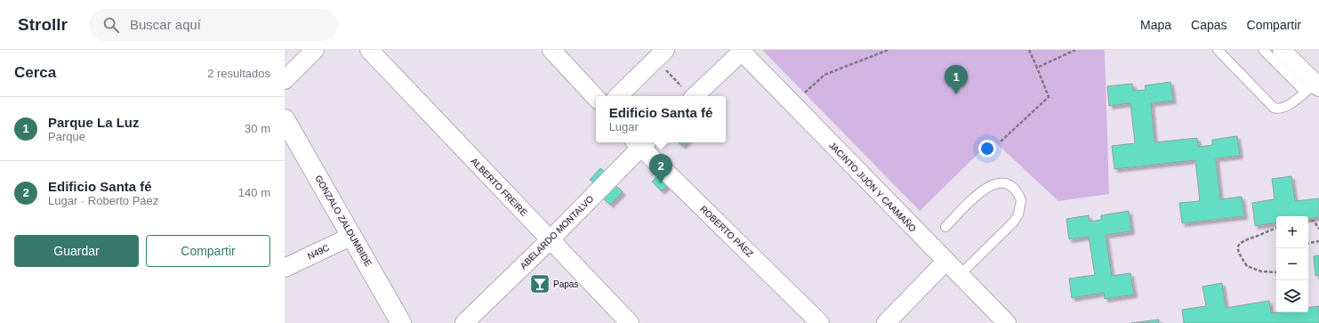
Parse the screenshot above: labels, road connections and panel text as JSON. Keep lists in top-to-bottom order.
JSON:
{
  "streets": {
    "street": [
      "ALBERTO FREIRE",
      "JACINTO JIJÓN Y CAAMAÑO",
      "GONZALO ZALDUMBIDE",
      "ROBERTO PÁEZ",
      "ABELARDO MONTALVO",
      "N49C"
    ]
  },
  "crossings": [
    ["ALBERTO FREIRE", "ABELARDO MONTALVO"],
    ["GONZALO ZALDUMBIDE", "N49C"],
    ["ROBERTO PÁEZ", "ABELARDO MONTALVO"]
  ],
  "places": {
    "bar": ["Papas"]
  },
  "page": {
    "header": "Strollr",
    "search": "Buscar aquí",
    "nav": ["Mapa", "Capas", "Compartir"],
    "heading": ["Cerca", "2 resultados"],
    "pins": ["1", "2"],
    "list": [
      {
        "mark": "1",
        "name": "Parque La Luz",
        "note": "Parque",
        "value": "30 m"
      },
      {
        "mark": "2",
        "name": "Edificio Santa fé",
        "note": "Lugar · Roberto Páez",
        "value": "140 m"
      }
    ],
    "popup": ["Edificio Santa fé", "Lugar"],
    "map_buttons": ["+", "−"],
    "buttons": ["Guardar", "Compartir"]
  }
}
